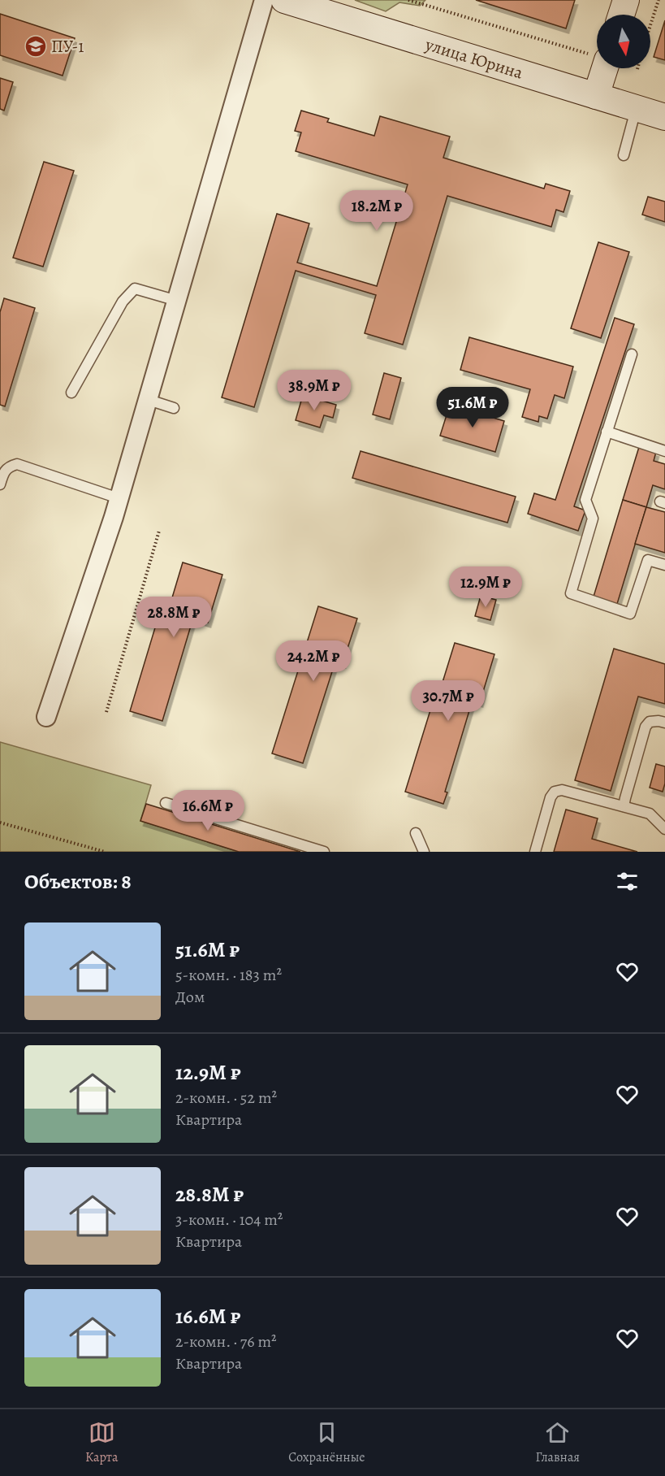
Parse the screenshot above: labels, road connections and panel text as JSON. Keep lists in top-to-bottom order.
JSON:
{
  "streets": {
    "main road": ["улица Юрина"]
  },
  "places": {
    "school or university": ["ПУ-1"]
  },
  "north": "bottom",
  "page": {
    "price": [
      "18.2M ₽",
      "38.9M ₽",
      "51.6M ₽",
      "12.9M ₽",
      "28.8M ₽",
      "24.2M ₽",
      "30.7M ₽",
      "16.6M ₽"
    ],
    "heading": "Объектов: 8",
    "list": [
      {
        "name": "51.6M ₽",
        "note": "5-комн. · 183 m² · Дом"
      },
      {
        "name": "12.9M ₽",
        "note": "2-комн. · 52 m² · Квартира"
      },
      {
        "name": "28.8M ₽",
        "note": "3-комн. · 104 m² · Квартира"
      },
      {
        "name": "16.6M ₽",
        "note": "2-комн. · 76 m² · Квартира"
      }
    ],
    "tabs": ["Карта", "Сохранённые", "Главная"]
  }
}
